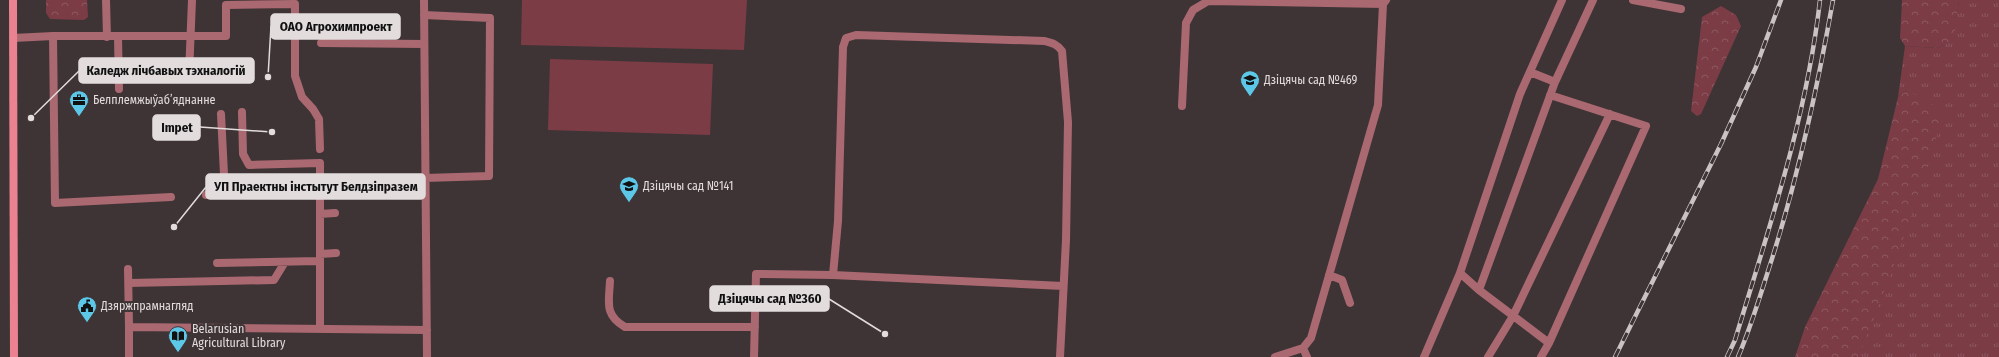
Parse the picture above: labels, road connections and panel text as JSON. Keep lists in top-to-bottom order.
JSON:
{
  "places": {
    "other": [
      "ОАО Агрохимпроект",
      "Каледж лічбавых тэхналогій",
      "Impet",
      "УП Праектны інстытут Белдзіпразем",
      "Дзіцячы сад №360"
    ],
    "school or university": ["Дзіцячы сад №469", "Дзіцячы сад №141"],
    "office": ["Белплемжыўабʼяднанне"],
    "public building": ["Дзяржпрамнагляд"],
    "library": ["Belarusian Agricultural Library"]
  }
}
